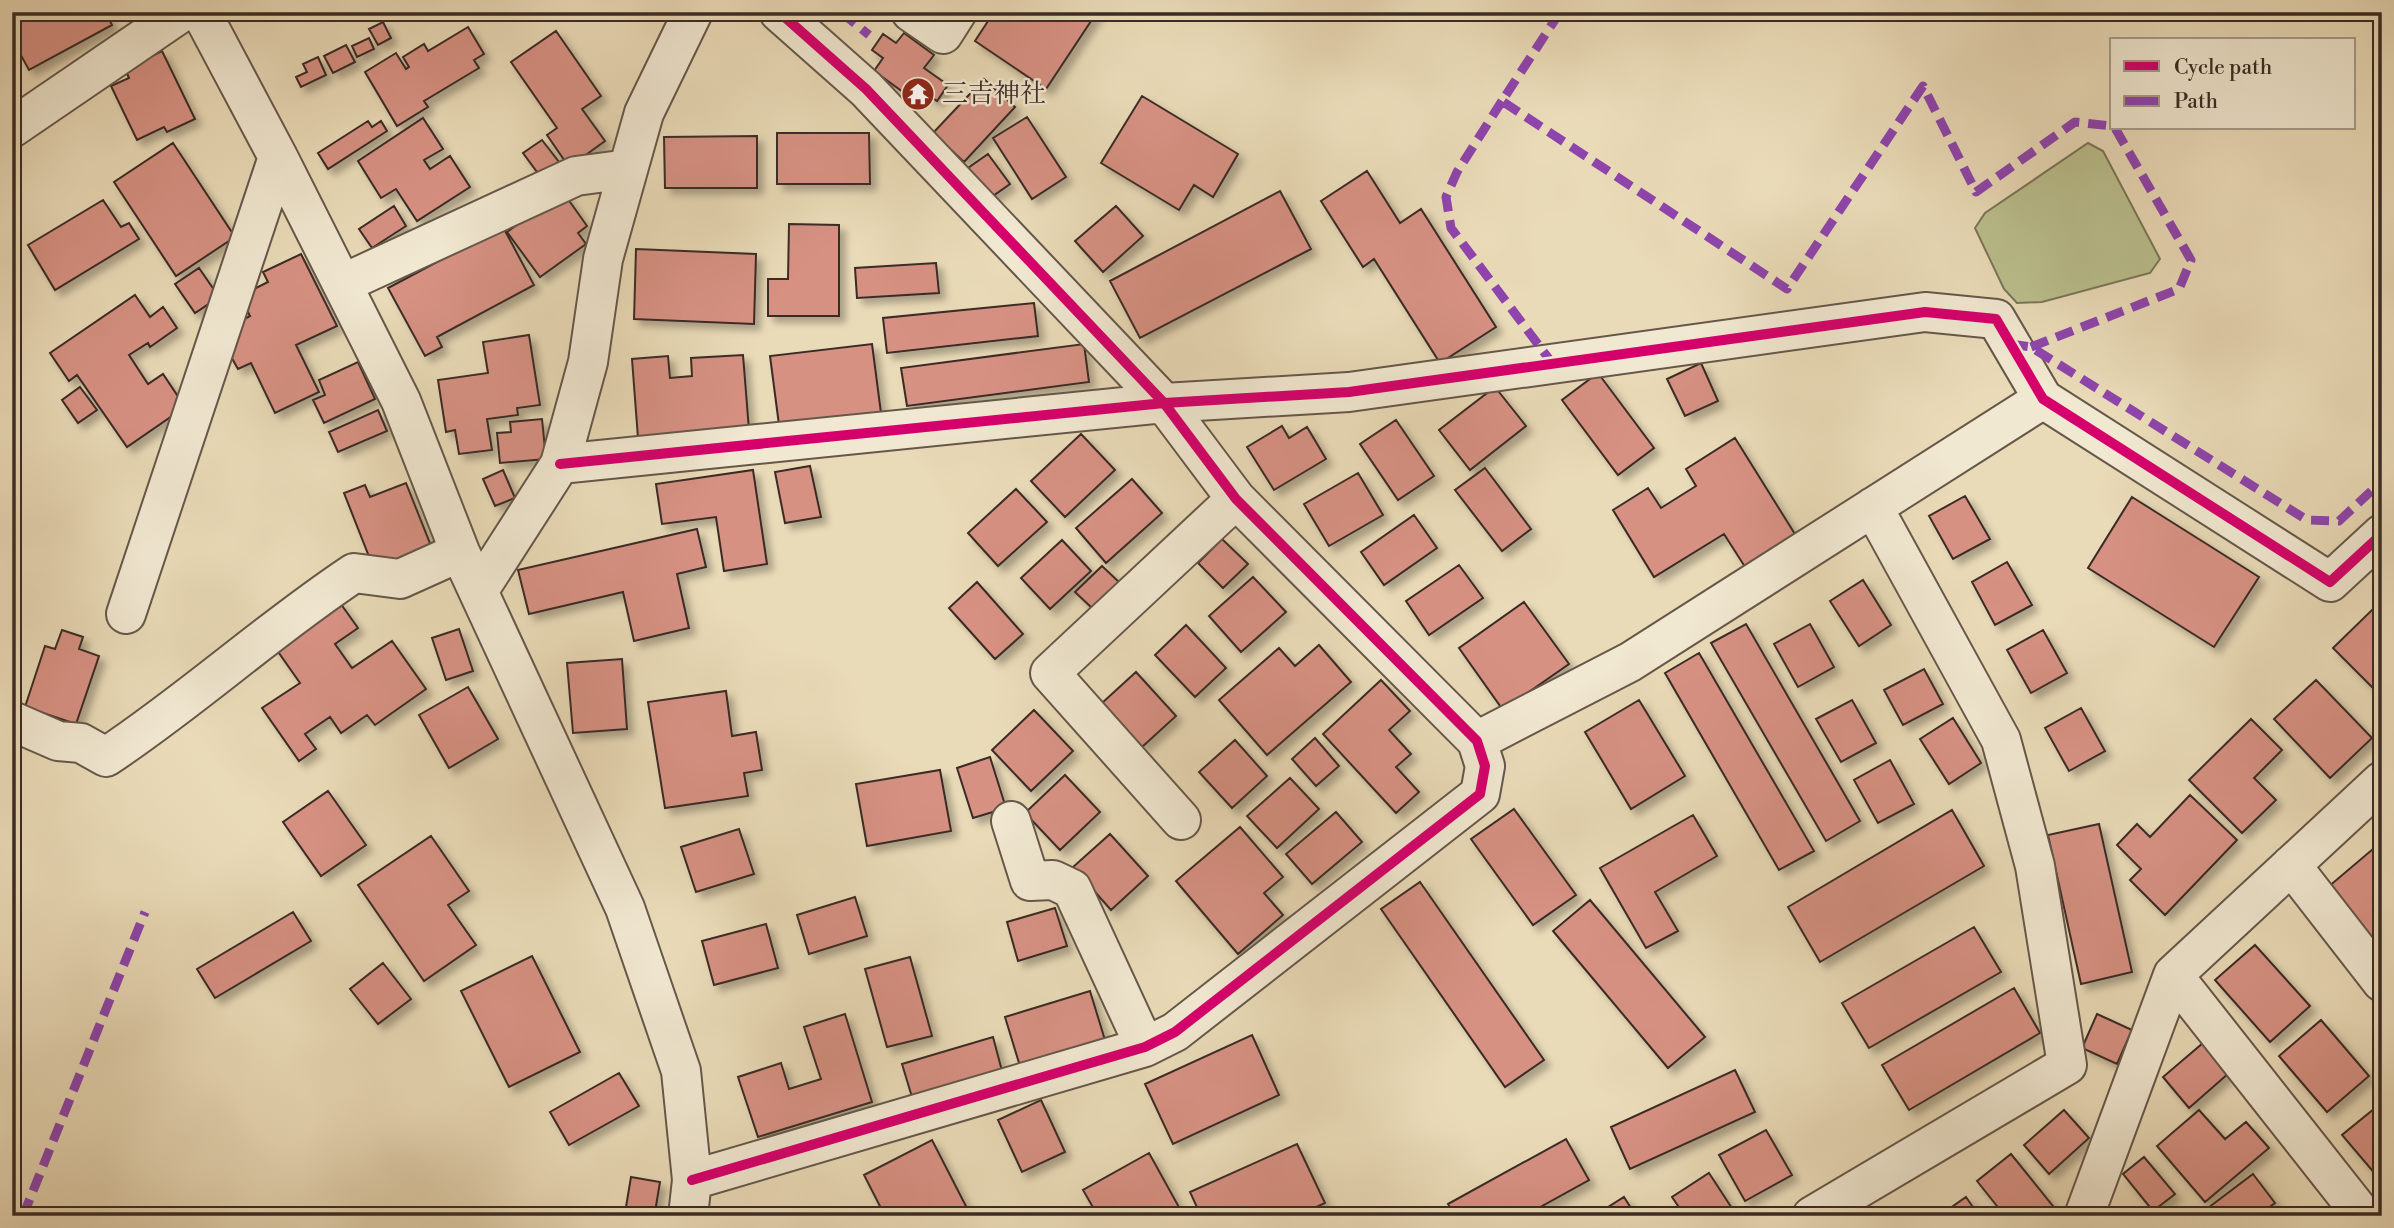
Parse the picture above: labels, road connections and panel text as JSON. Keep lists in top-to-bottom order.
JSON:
{
  "places": {
    "temple": ["三吉神社"]
  },
  "legend": ["Cycle path", "Path"]
}
